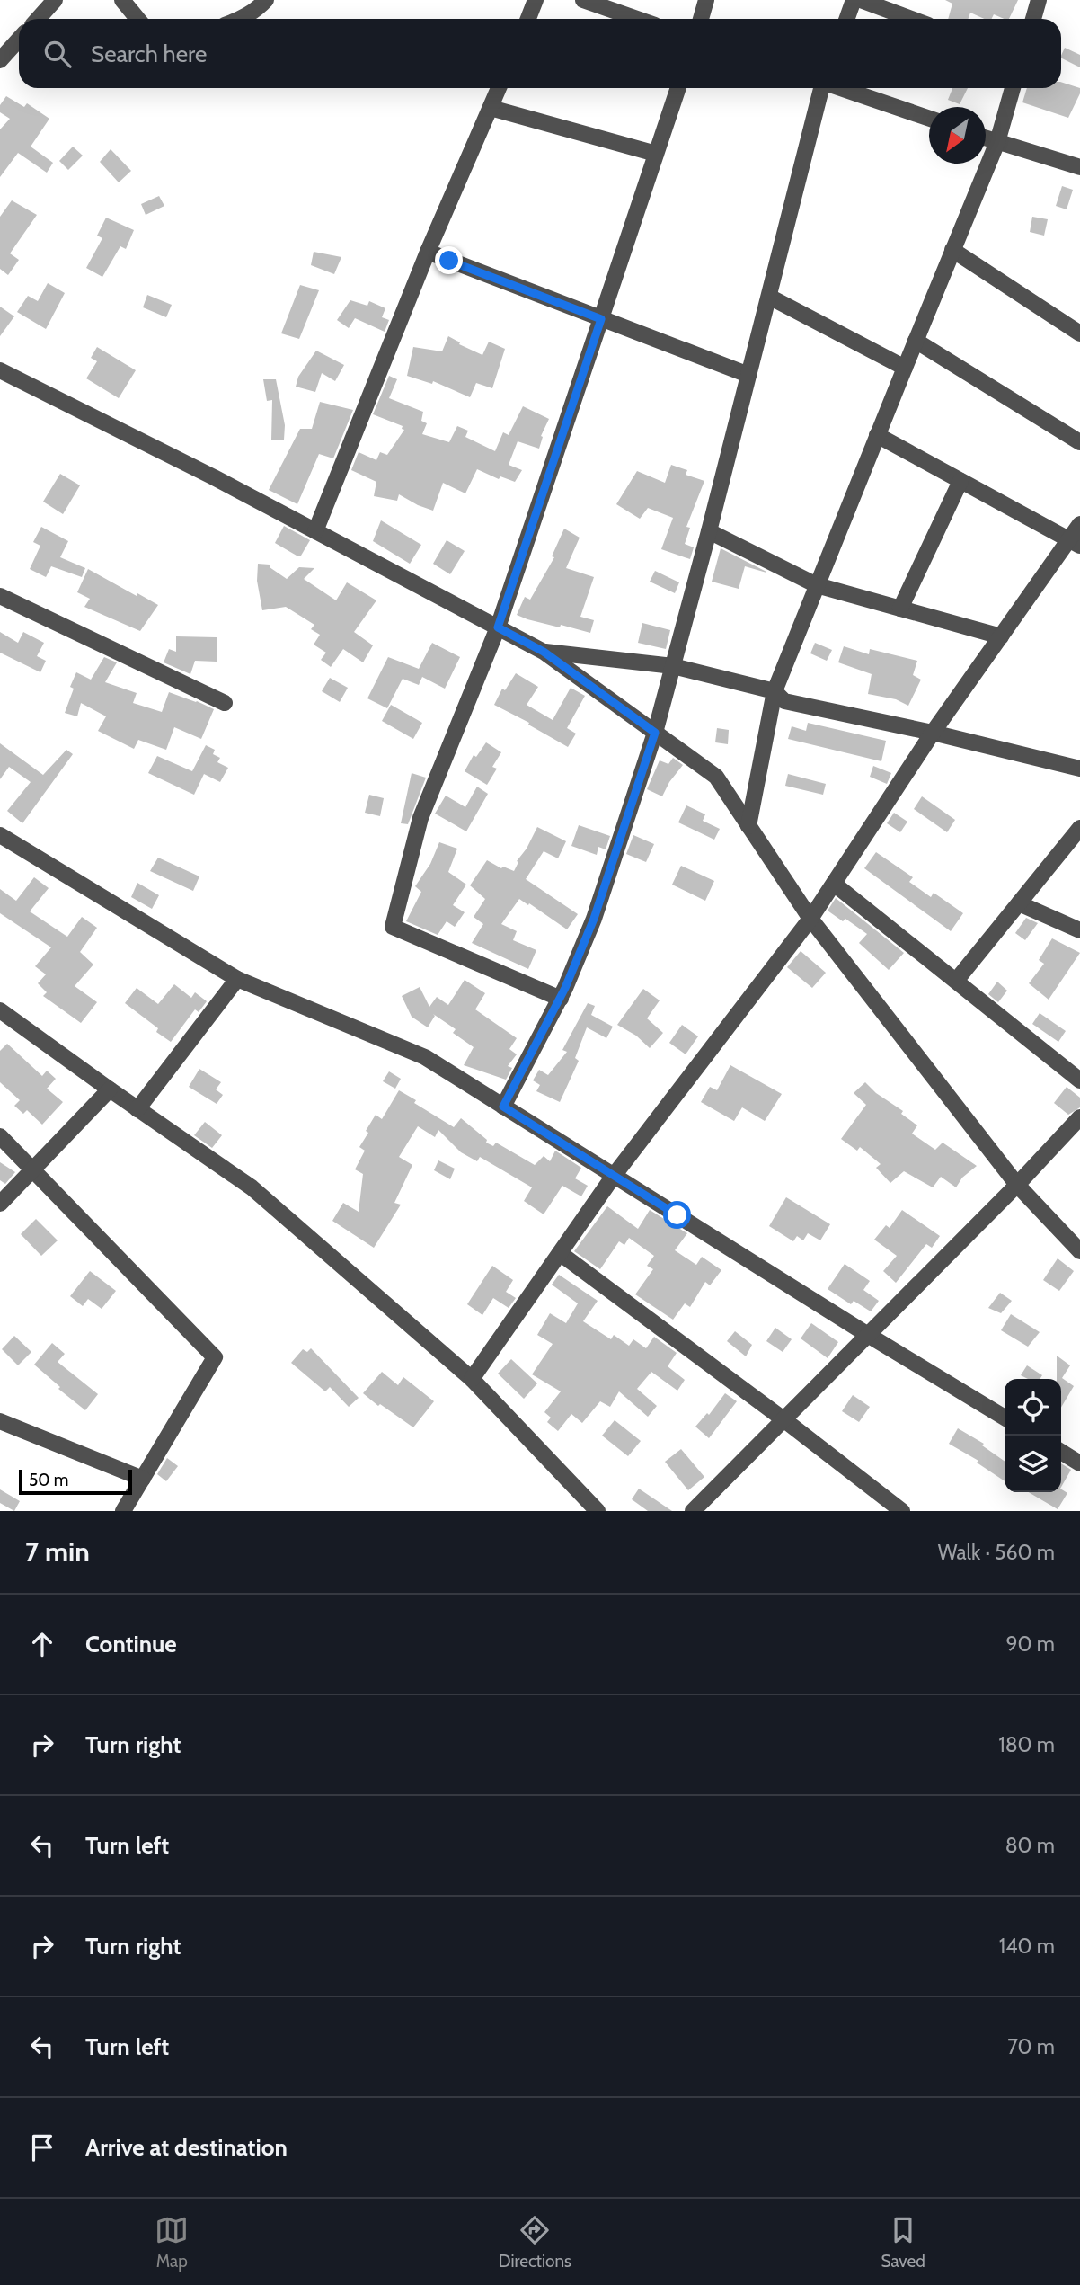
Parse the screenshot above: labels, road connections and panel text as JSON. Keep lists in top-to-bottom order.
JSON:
{
  "scale_bar": "50 m",
  "north": "bottom left",
  "page": {
    "search": "Search here",
    "scale": "50 m",
    "heading": ["7 min", "Walk · 560 m"],
    "list": [
      ["Continue", "90 m"],
      ["Turn right", "180 m"],
      ["Turn left", "80 m"],
      ["Turn right", "140 m"],
      ["Turn left", "70 m"],
      "Arrive at destination"
    ],
    "nav": ["Map", "Directions", "Saved"]
  }
}
